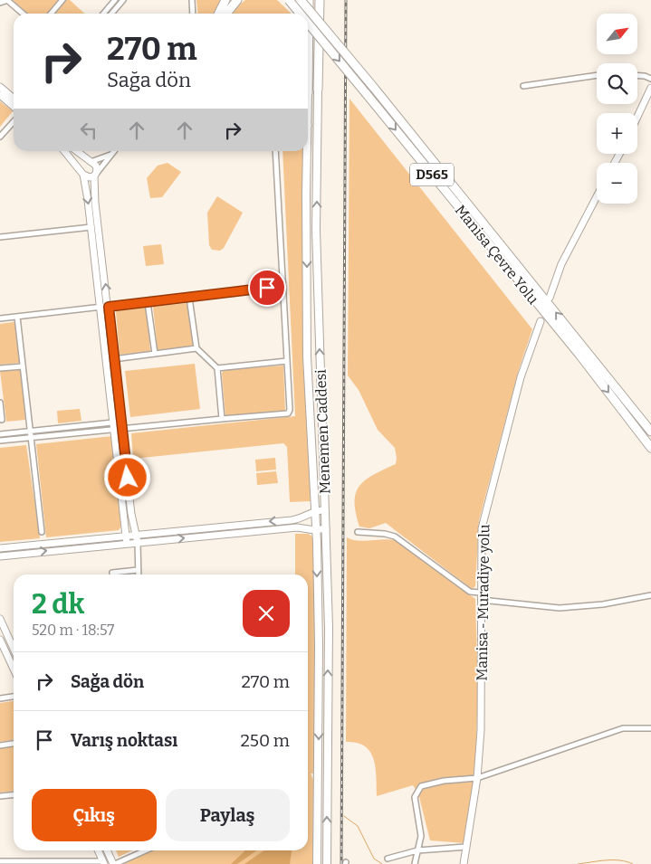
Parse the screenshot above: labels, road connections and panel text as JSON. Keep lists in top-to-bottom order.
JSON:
{
  "streets": {
    "highway": ["D565", "Manisa Çevre Yolu", "Menemen Caddesi"],
    "main road": ["Manisa - Muradiye yolu"]
  },
  "north": "top right",
  "page": {
    "map_buttons": ["+", "−"],
    "turn": ["270 m", "Sağa dön"],
    "heading": ["2 dk", "520 m · 18:57"],
    "list": [
      {
        "name": "Sağa dön",
        "value": "270 m"
      },
      {
        "name": "Varış noktası",
        "value": "250 m"
      }
    ],
    "buttons": ["Çıkış", "Paylaş"]
  }
}
